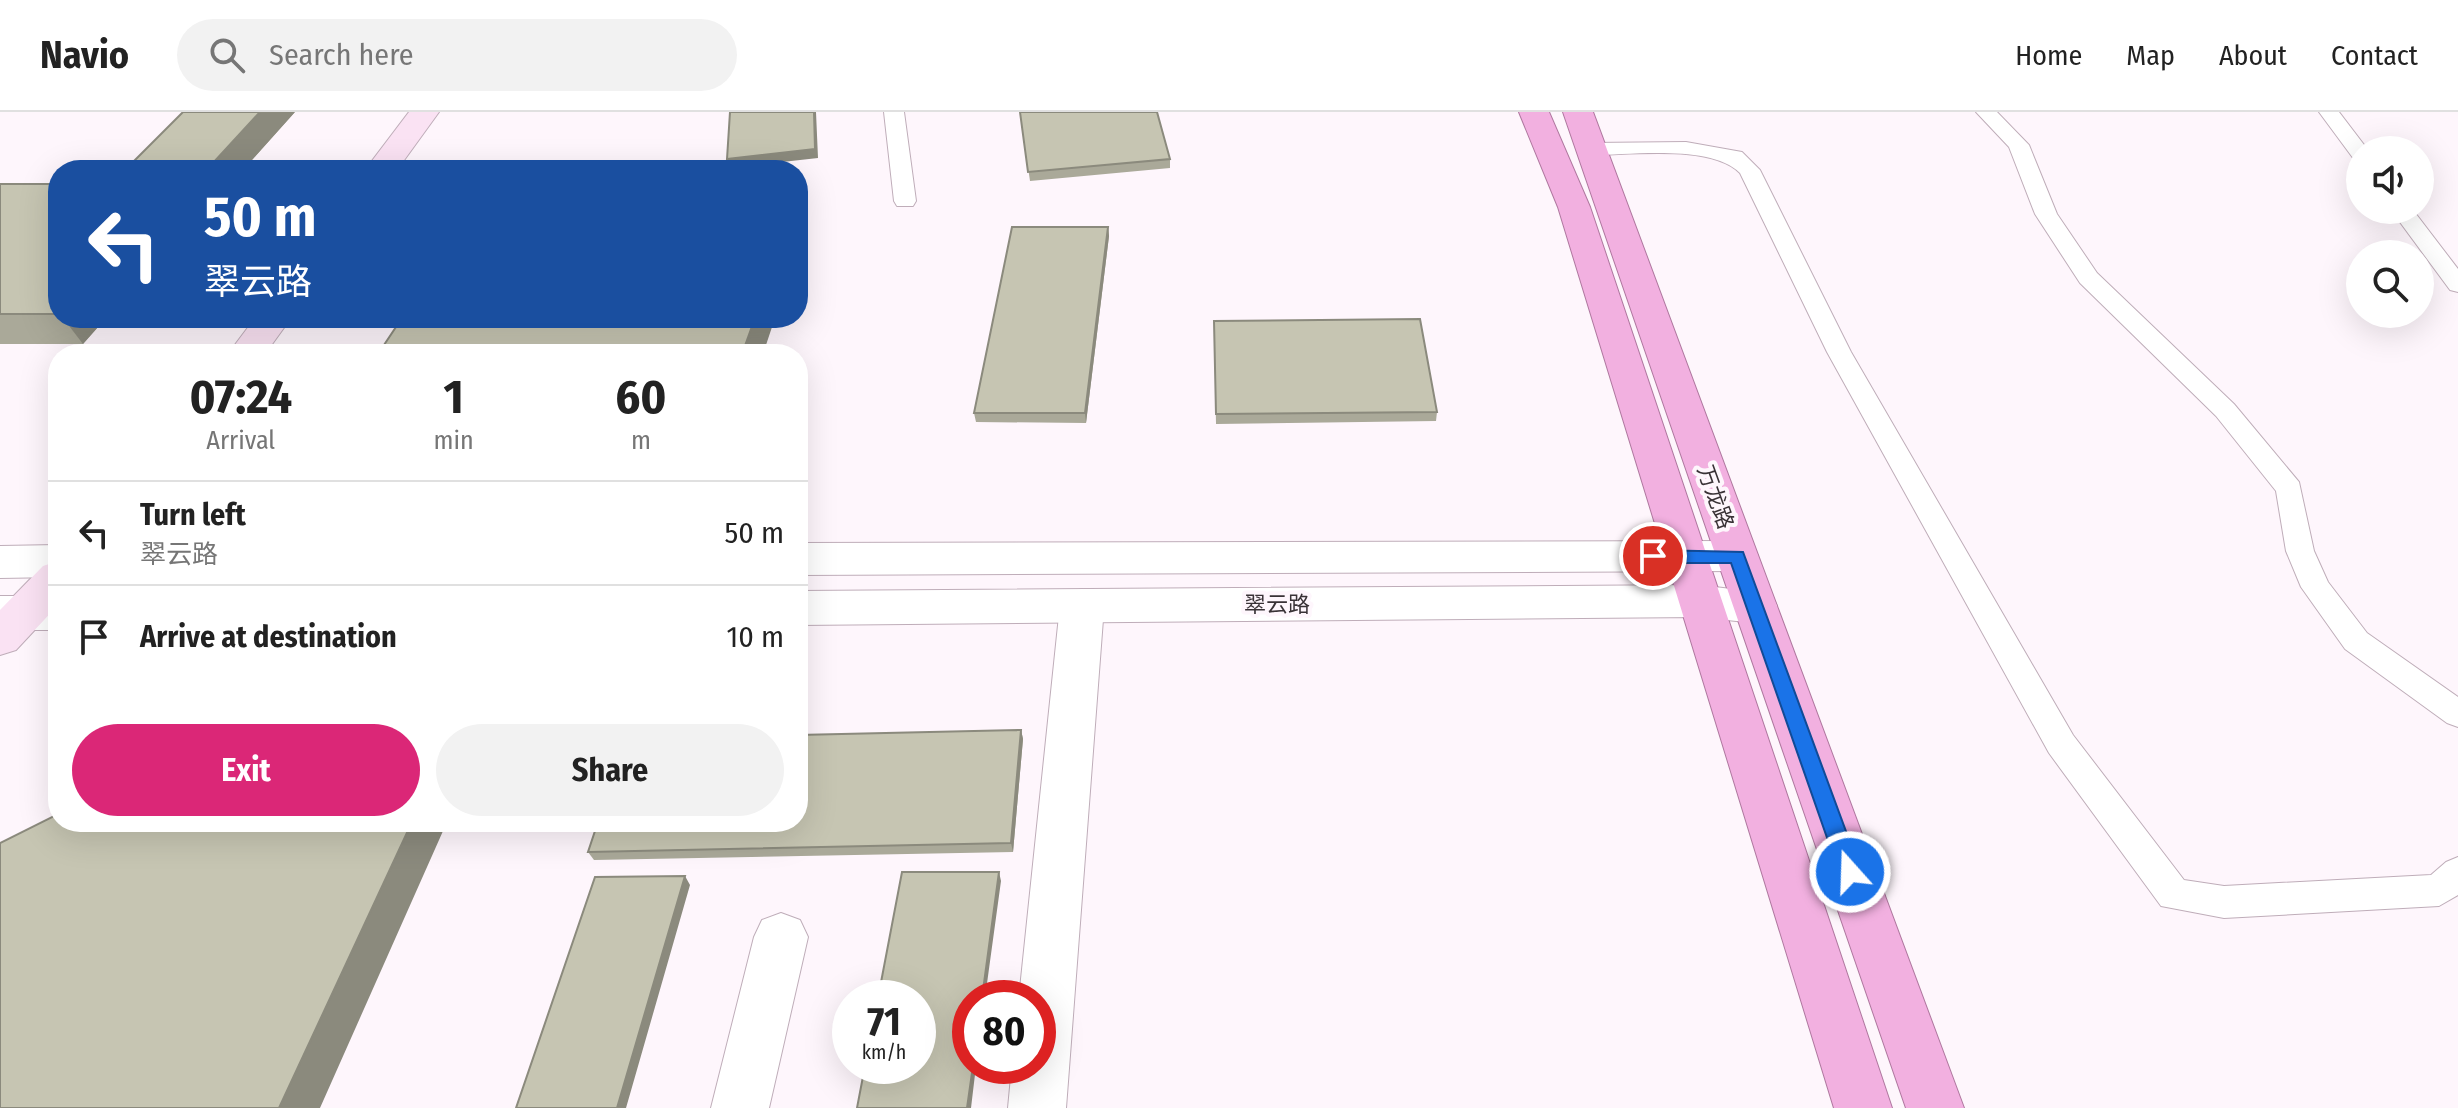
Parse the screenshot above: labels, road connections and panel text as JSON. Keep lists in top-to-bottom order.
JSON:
{
  "streets": {
    "highway": ["万龙路"],
    "street": ["翠云路"]
  },
  "crossings": [
    ["万龙路", "翠云路"]
  ],
  "page": {
    "header": "Navio",
    "search": "Search here",
    "nav": [
      "Home",
      "Map",
      "About",
      "Contact"
    ],
    "turn": ["50 m", "翠云路"],
    "eta": [
      "07:24",
      "Arrival",
      "1",
      "min",
      "60",
      "m"
    ],
    "list": [
      {
        "name": "Turn left",
        "note": "翠云路",
        "value": "50 m"
      },
      {
        "name": "Arrive at destination",
        "value": "10 m"
      }
    ],
    "buttons": ["Exit", "Share"],
    "speed": "71 km/h",
    "limit": "80"
  }
}
